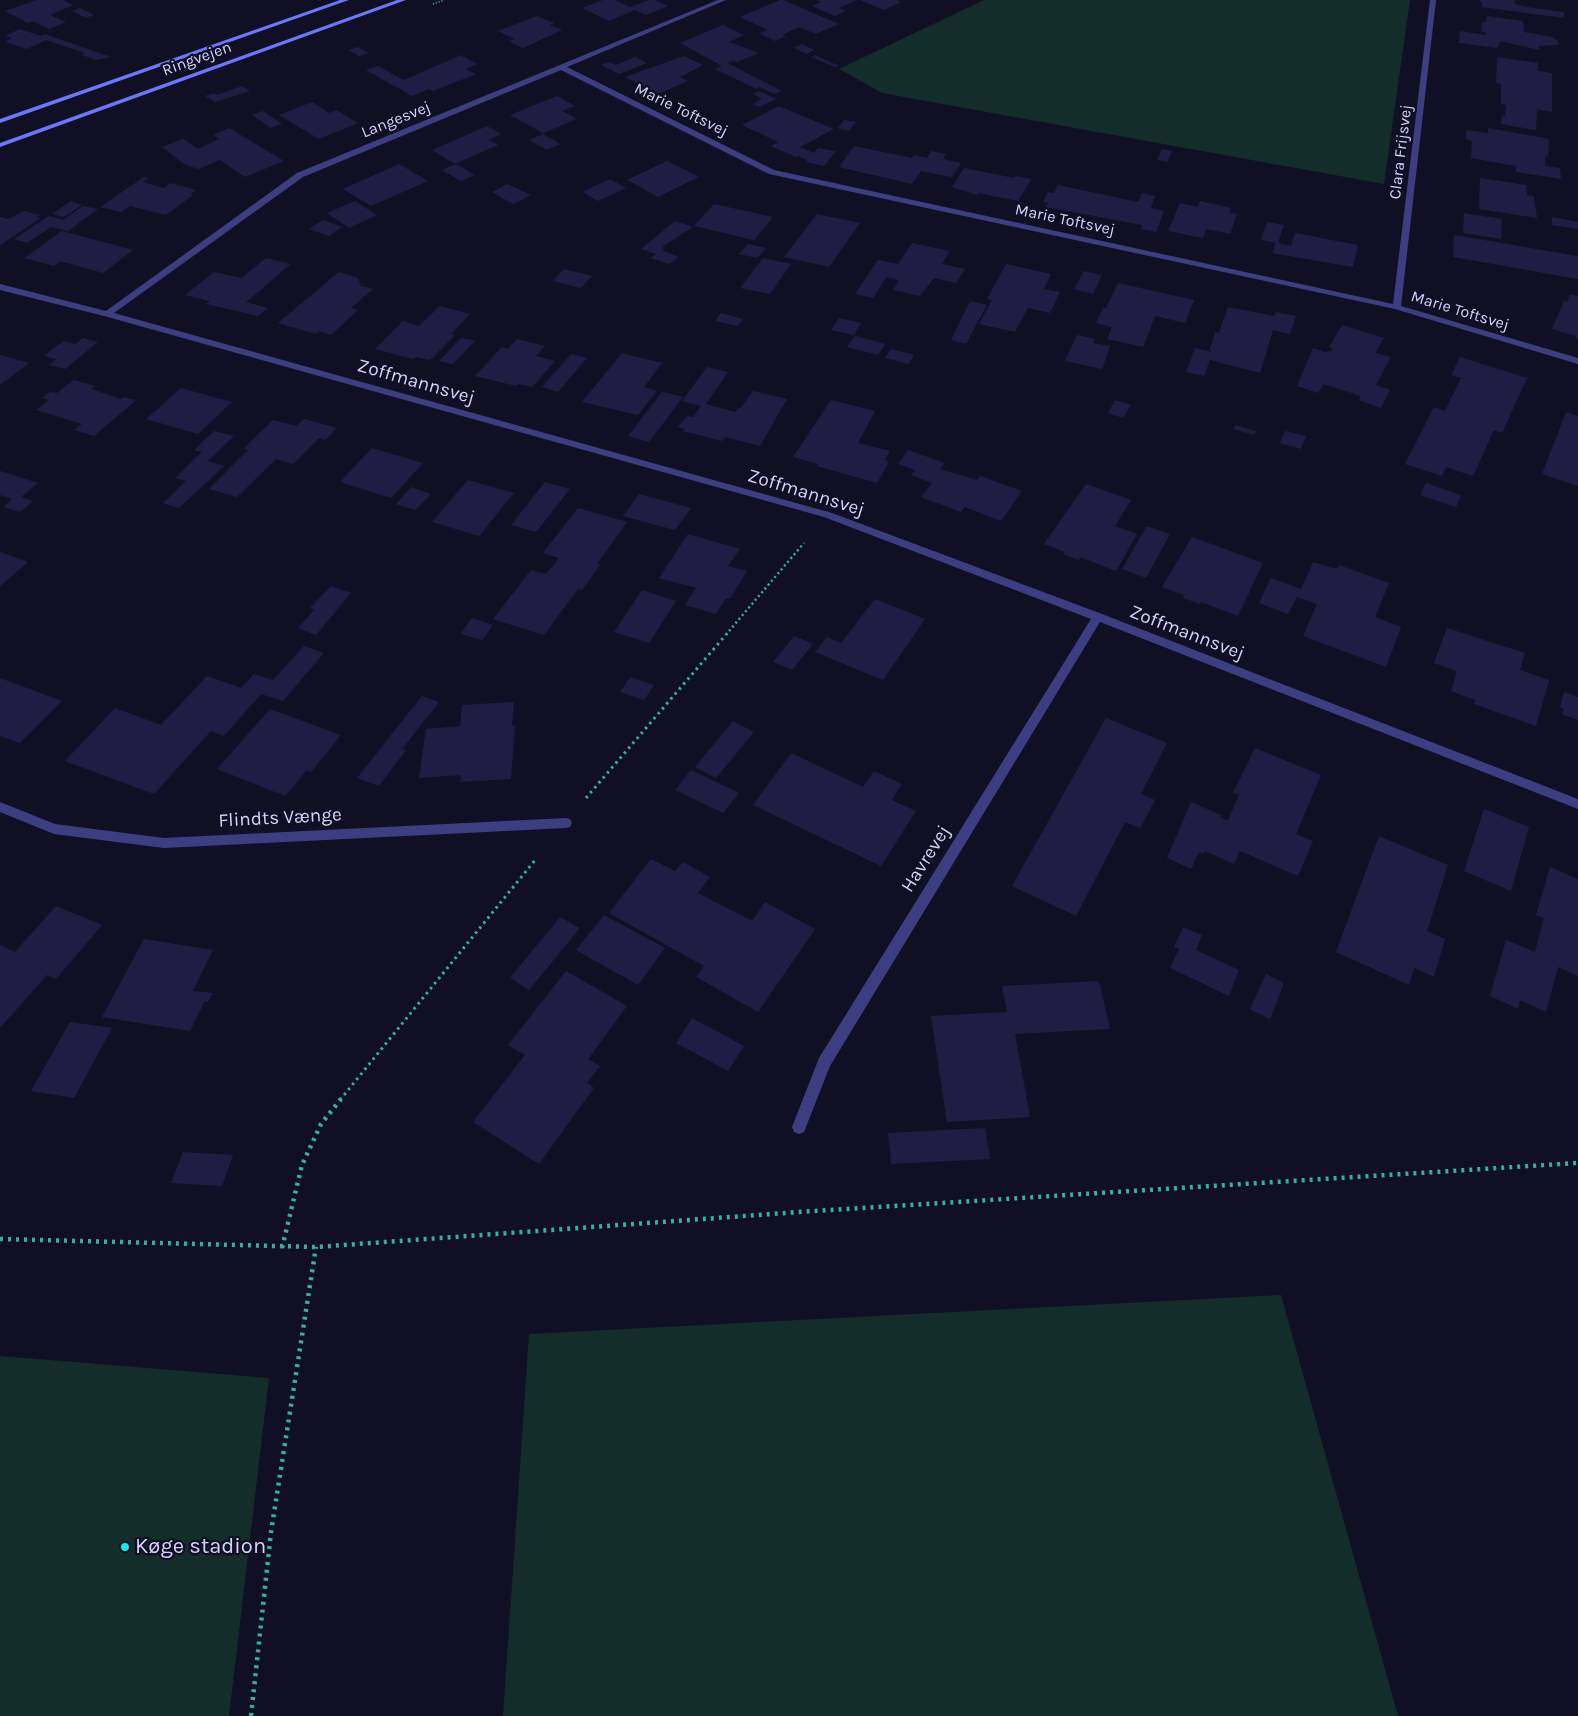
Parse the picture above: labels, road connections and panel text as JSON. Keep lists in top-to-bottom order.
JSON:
{
  "streets": {
    "main road": ["Ringvejen"],
    "street": [
      "Marie Toftsvej",
      "Langesvej",
      "Clara Frijsvej",
      "Zoffmannsvej",
      "Flindts Vænge",
      "Havrevej"
    ]
  },
  "crossings": [
    ["Marie Toftsvej", "Langesvej"],
    ["Marie Toftsvej", "Clara Frijsvej"],
    ["Langesvej", "Zoffmannsvej"],
    ["Zoffmannsvej", "Havrevej"]
  ],
  "places": ["Køge stadion"]
}
